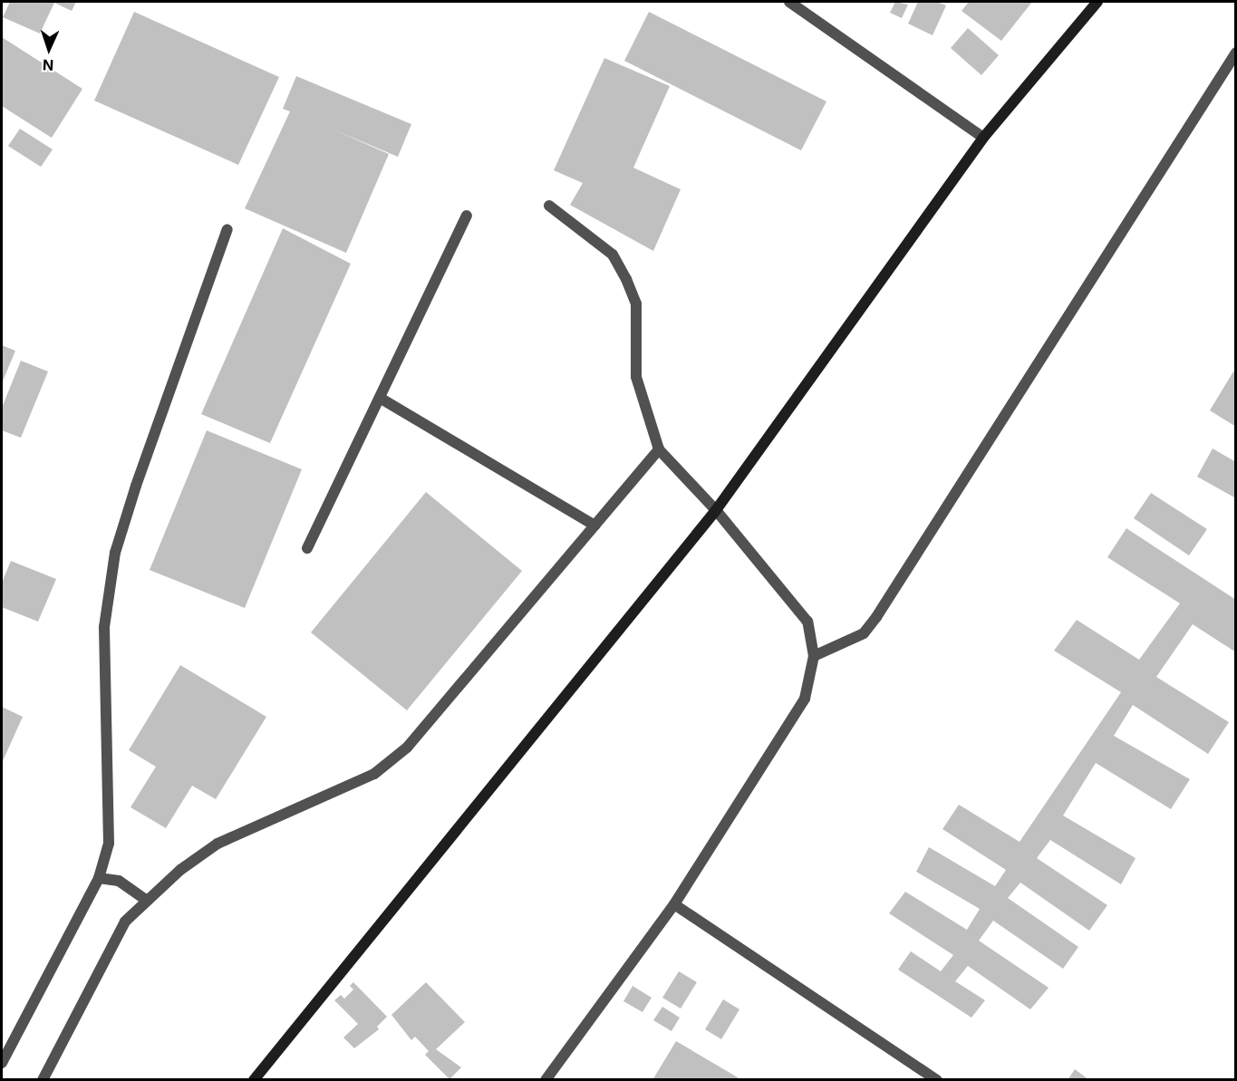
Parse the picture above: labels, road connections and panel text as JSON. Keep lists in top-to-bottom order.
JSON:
{
  "north": "bottom"
}
